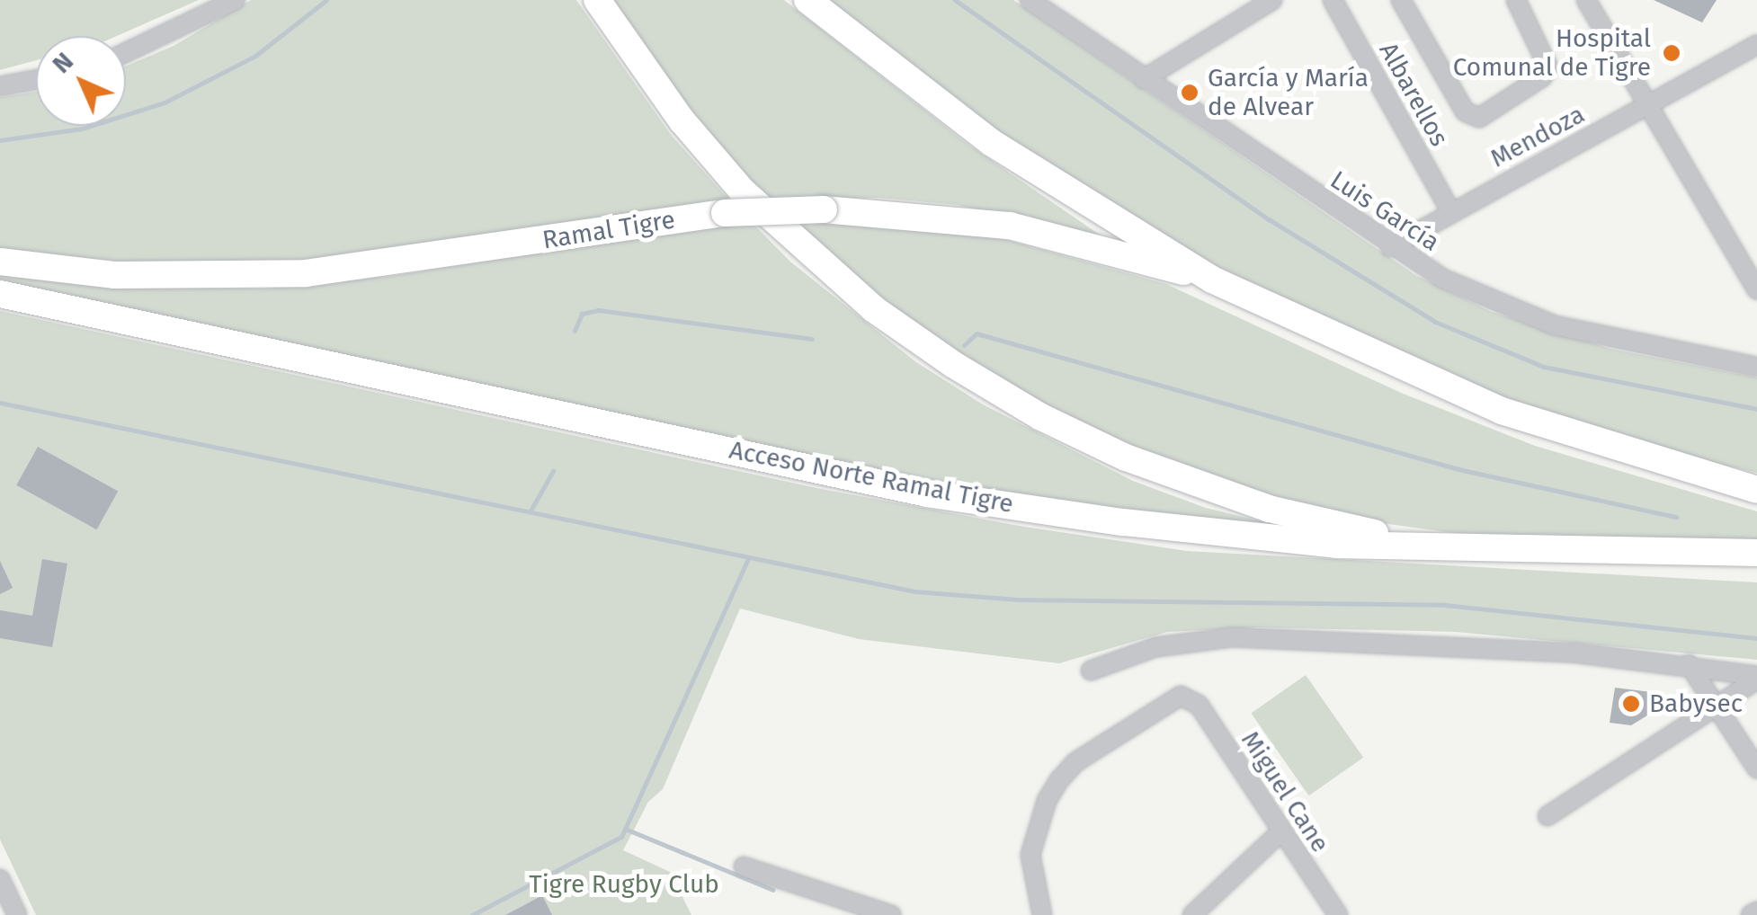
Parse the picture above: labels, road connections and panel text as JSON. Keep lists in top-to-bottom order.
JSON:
{
  "streets": {
    "highway": ["Ramal Tigre", "Acceso Norte Ramal Tigre"],
    "street": [
      "Albarellos",
      "Mendoza",
      "Luis García",
      "Miguel Cane"
    ]
  },
  "crossings": [
    ["Albarellos", "Mendoza"],
    ["Mendoza", "Luis García"]
  ],
  "parks": ["Tigre Rugby Club"],
  "places": ["Hospital Comunal de Tigre", "García y María de Alvear", "Babysec"],
  "north": "top left"
}
